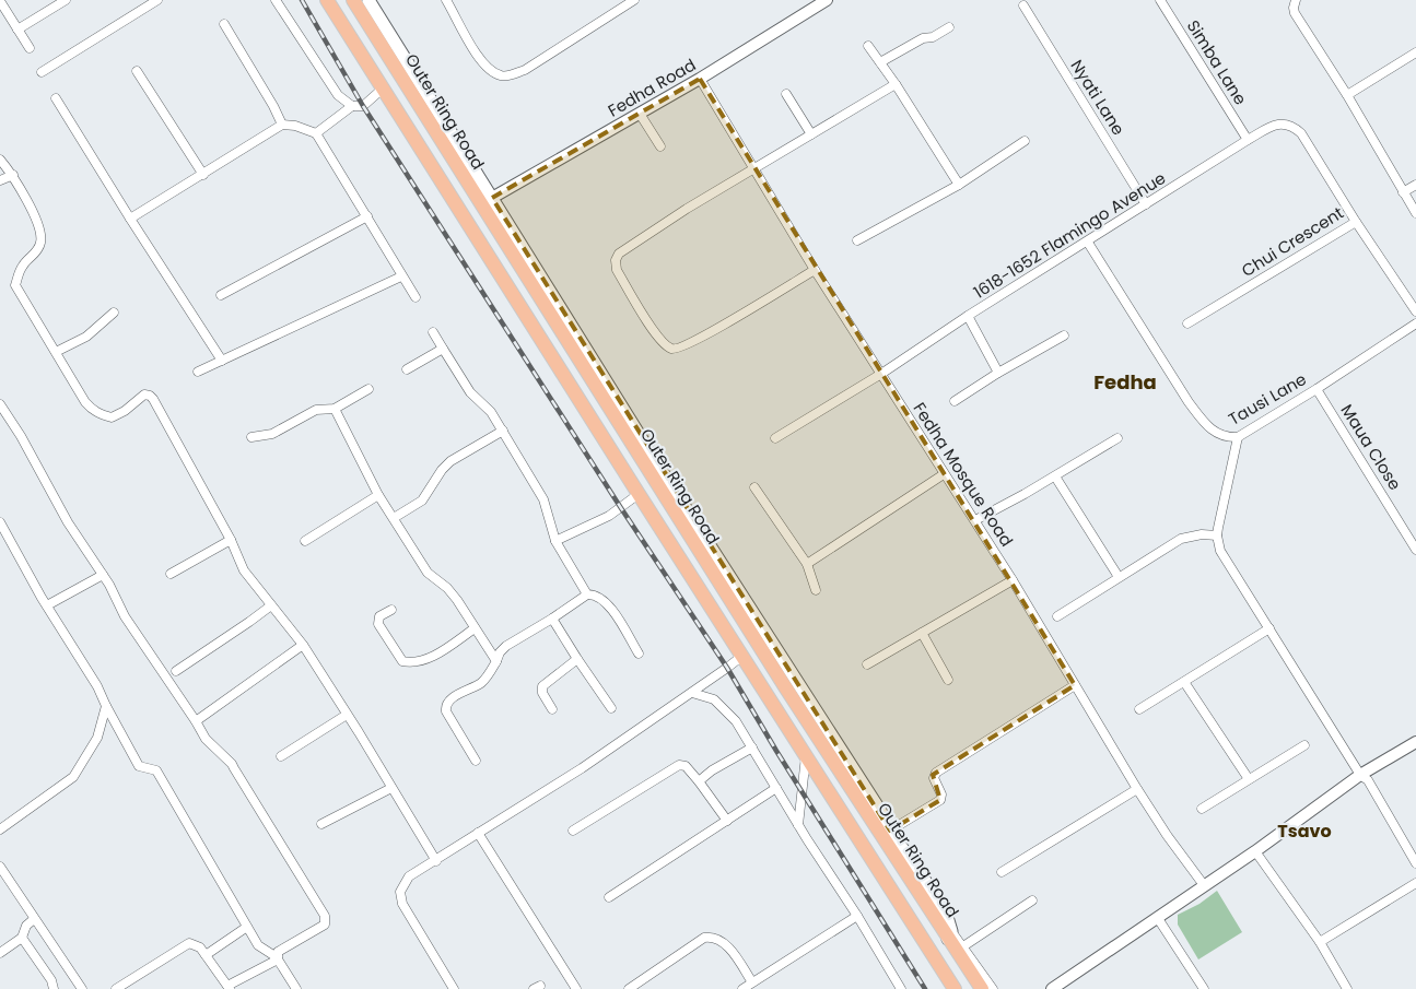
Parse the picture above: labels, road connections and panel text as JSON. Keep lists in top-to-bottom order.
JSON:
{
  "streets": {
    "main road": ["Outer Ring Road"],
    "street": [
      "Simba Lane",
      "Fedha Road",
      "Nyati Lane",
      "1618-1652 Flamingo Avenue",
      "Chui Crescent",
      "Tausi Lane",
      "Maua Close",
      "Fedha Mosque Road"
    ]
  },
  "crossings": [
    ["Simba Lane", "1618-1652 Flamingo Avenue"],
    ["Fedha Road", "Fedha Mosque Road"],
    ["Nyati Lane", "1618-1652 Flamingo Avenue"],
    ["1618-1652 Flamingo Avenue", "Chui Crescent"],
    ["1618-1652 Flamingo Avenue", "Tausi Lane"],
    ["1618-1652 Flamingo Avenue", "Fedha Mosque Road"],
    ["Tausi Lane", "Maua Close"]
  ],
  "districts": ["Fedha", "Tsavo"]
}
